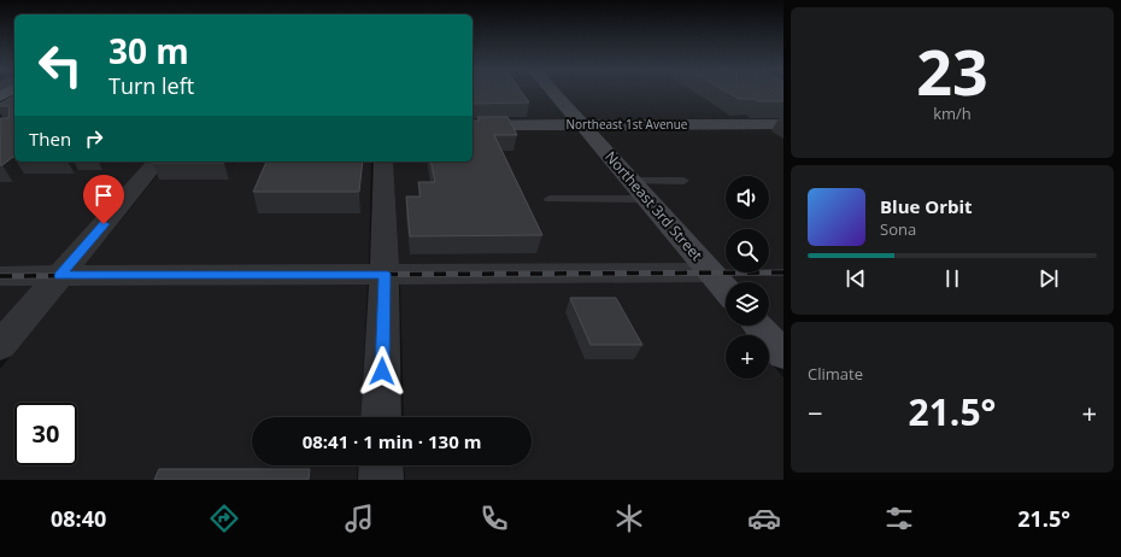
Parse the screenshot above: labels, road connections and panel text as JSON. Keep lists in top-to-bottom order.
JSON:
{
  "streets": {
    "street": ["Northeast 1st Avenue", "Northeast 3rd Street"]
  },
  "crossings": [
    ["Northeast 1st Avenue", "Northeast 3rd Street"]
  ],
  "page": {
    "tile": [
      ["23", "km/h"],
      "Climate"
    ],
    "turn": ["30 m", "Turn left"],
    "then": "Then",
    "map_buttons": "+",
    "song": ["Blue Orbit", "Sona"],
    "heat": ["−", "21.5°", "+"],
    "limit": "30",
    "trip": "08:41 · 1 min · 130 m",
    "tabs": ["08:40", "21.5°"]
  }
}
